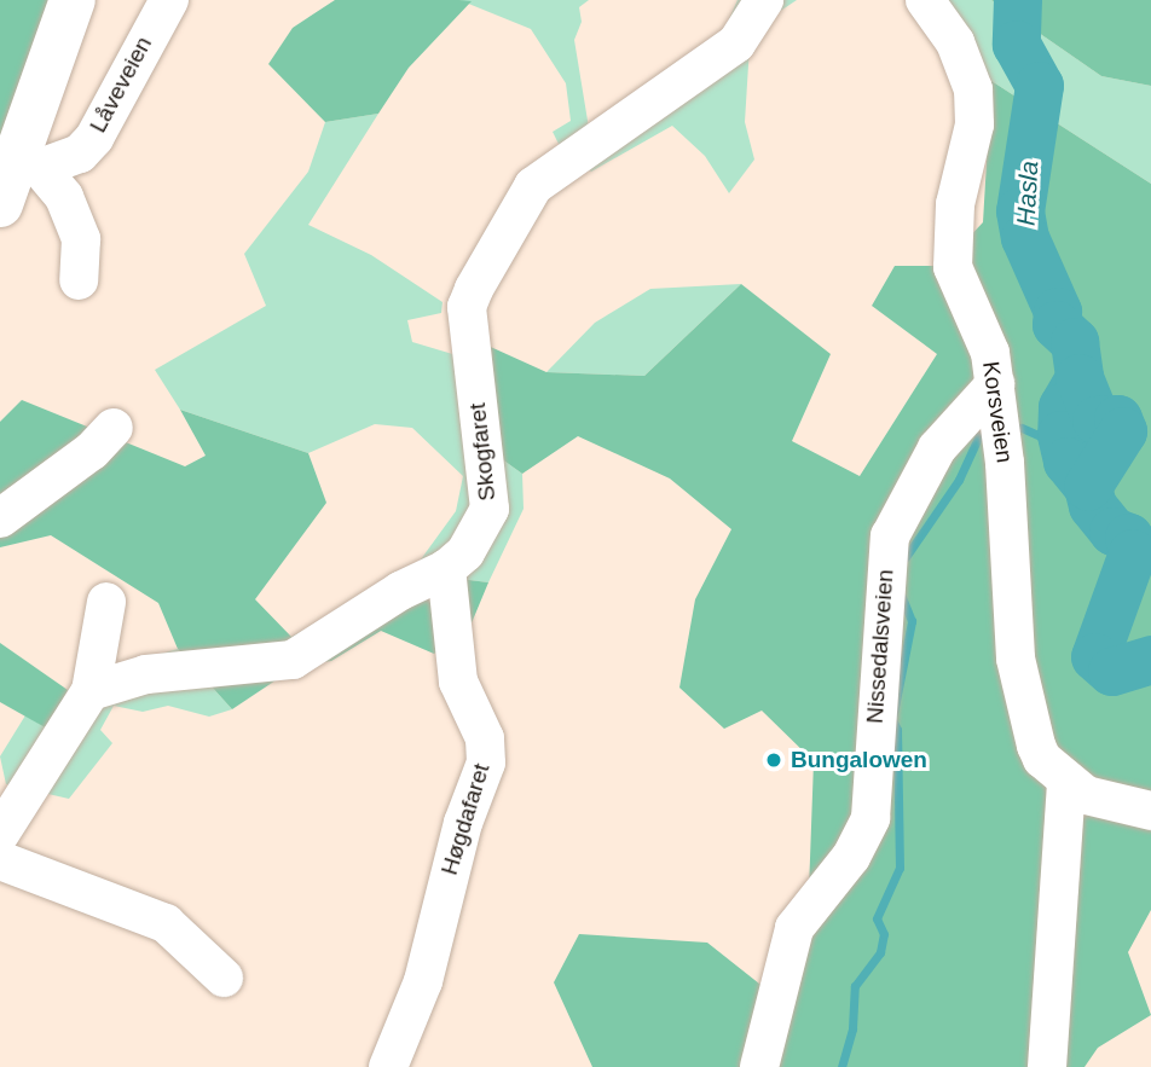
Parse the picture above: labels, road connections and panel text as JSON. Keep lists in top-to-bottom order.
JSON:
{
  "streets": {
    "street": [
      "Låveveien",
      "Korsveien",
      "Skogfaret",
      "Nissedalsveien",
      "Høgdafaret"
    ]
  },
  "crossings": [
    ["Korsveien", "Nissedalsveien"],
    ["Skogfaret", "Høgdafaret"]
  ],
  "water": ["Hasla"],
  "places": ["Bungalowen"]
}
